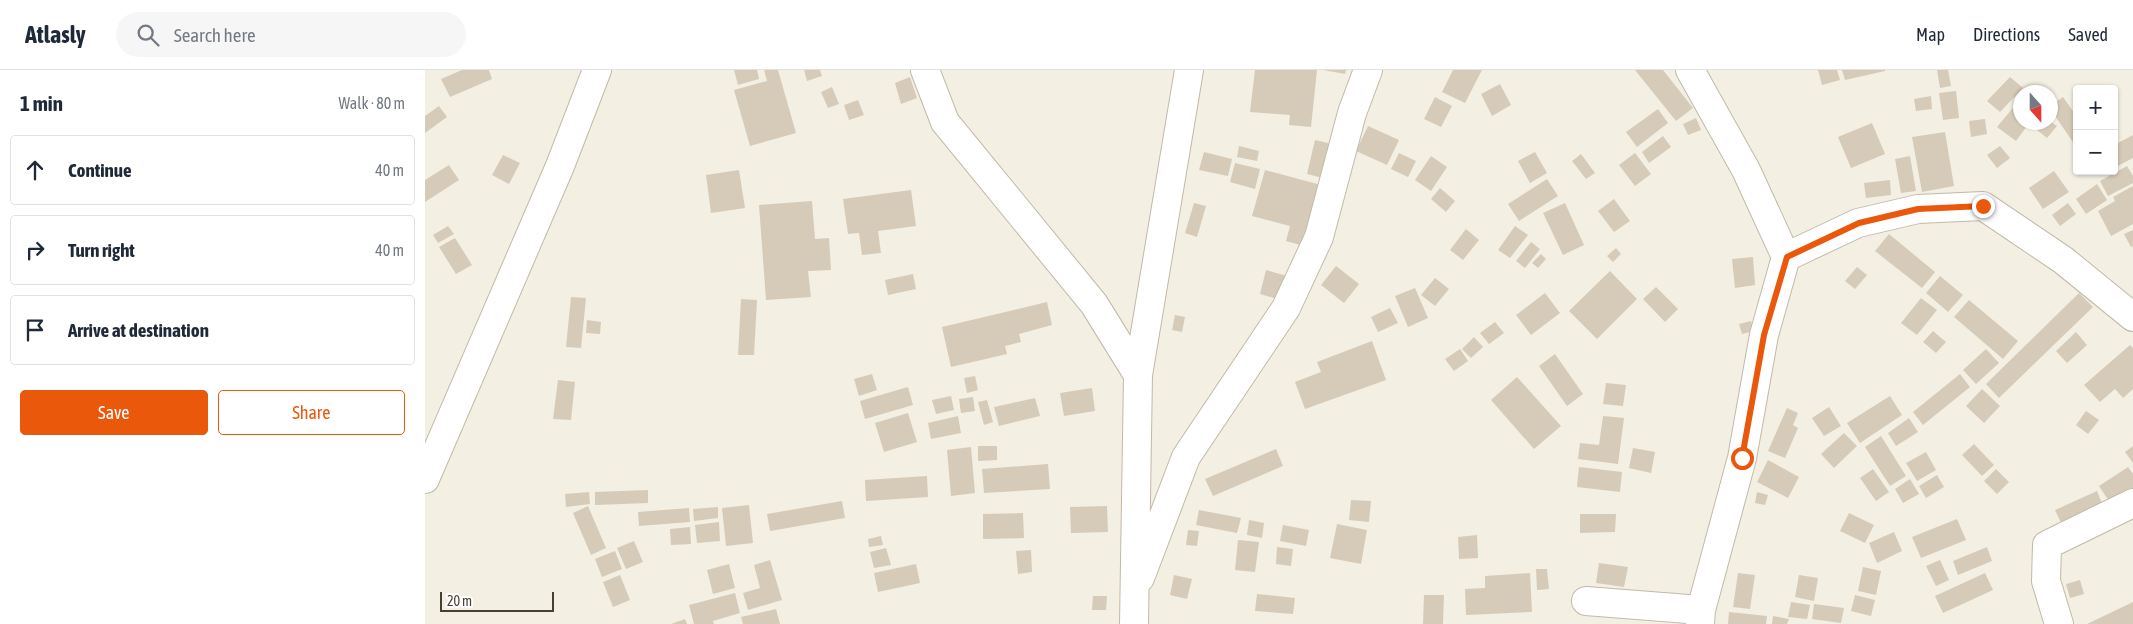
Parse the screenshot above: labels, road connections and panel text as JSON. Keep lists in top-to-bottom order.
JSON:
{
  "scale_bar": "20 m",
  "north": "bottom",
  "page": {
    "header": "Atlasly",
    "search": "Search here",
    "nav": ["Map", "Directions", "Saved"],
    "heading": ["1 min", "Walk · 80 m"],
    "map_buttons": ["+", "−"],
    "list": [
      ["Continue", "40 m"],
      ["Turn right", "40 m"],
      "Arrive at destination"
    ],
    "buttons": ["Save", "Share"],
    "scale": "20 m"
  }
}
